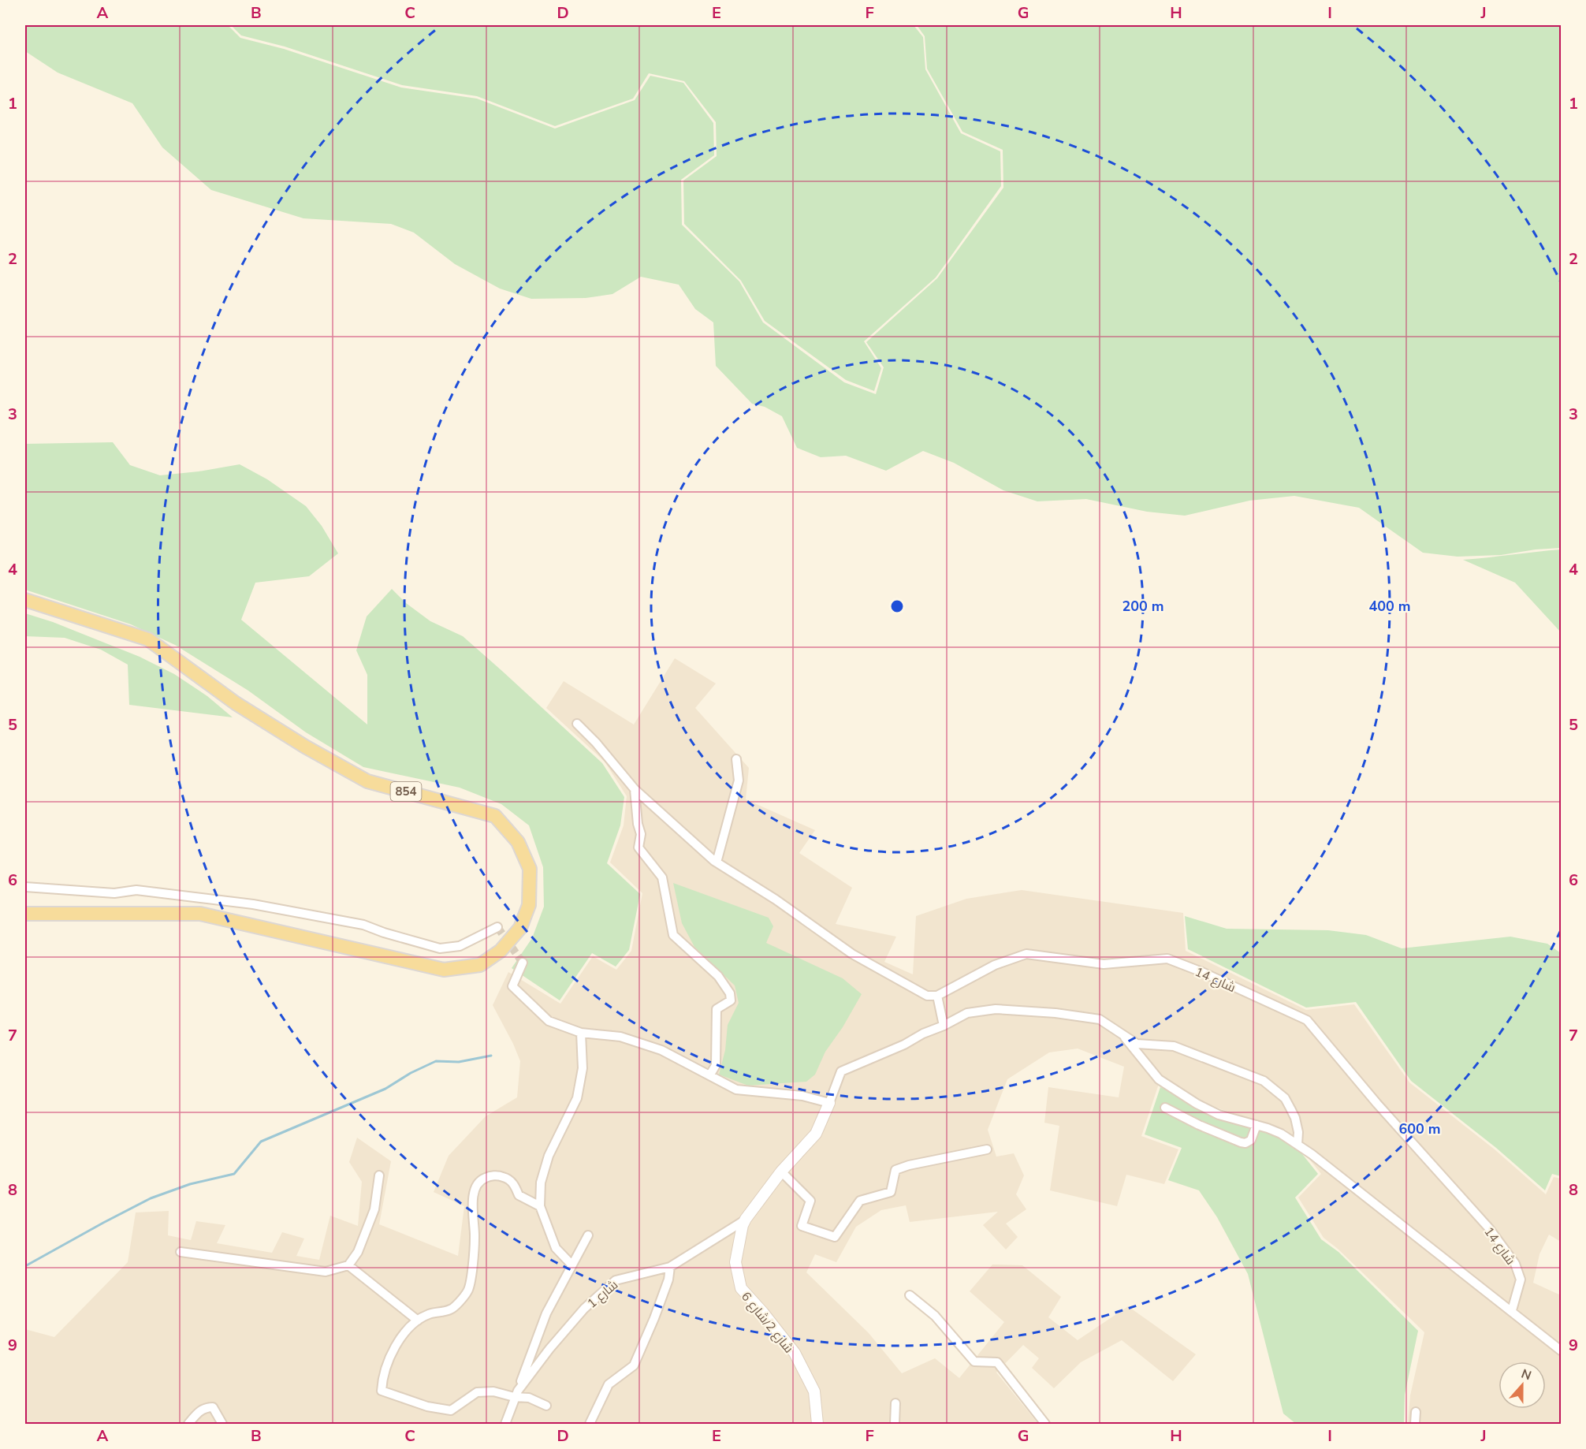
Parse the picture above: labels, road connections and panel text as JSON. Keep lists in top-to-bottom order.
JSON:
{
  "streets": {
    "main road": ["854"],
    "street": ["شارع 14", "شارع 1", "شارع 2/شارع 6"]
  },
  "crossings": [
    ["شارع 1", "شارع 2/شارع 6"]
  ],
  "north": "top",
  "grid": {
    "columns": [
      "A",
      "B",
      "C",
      "D",
      "E",
      "F",
      "G",
      "H",
      "I",
      "J"
    ],
    "rows": [
      "1",
      "2",
      "3",
      "4",
      "5",
      "6",
      "7",
      "8",
      "9"
    ]
  },
  "rings": ["200 m", "400 m", "600 m"]
}
